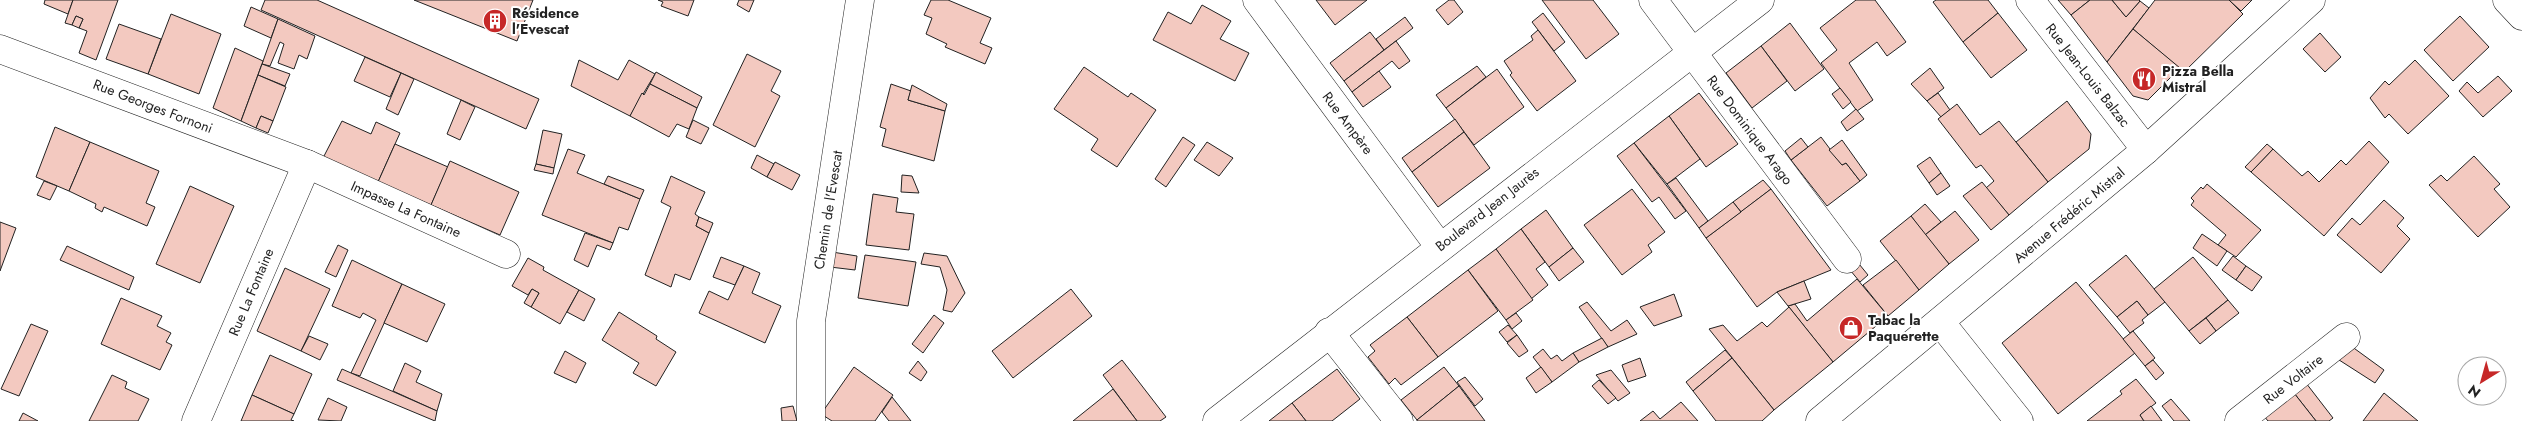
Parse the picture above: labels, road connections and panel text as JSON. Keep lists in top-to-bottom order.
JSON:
{
  "streets": {
    "street": [
      "Rue Jean-Louis Balzac",
      "Rue Georges Fornoni",
      "Rue Ampère",
      "Rue Dominique Arago",
      "Impasse La Fontaine",
      "Boulevard Jean Jaurès",
      "Chemin de l'Evescat",
      "Avenue Frédéric Mistral",
      "Rue La Fontaine",
      "Rue Voltaire"
    ]
  },
  "crossings": [
    ["Rue Jean-Louis Balzac", "Avenue Frédéric Mistral"],
    ["Rue Georges Fornoni", "Impasse La Fontaine"],
    ["Rue Georges Fornoni", "Rue La Fontaine"],
    ["Rue Ampère", "Boulevard Jean Jaurès"],
    ["Rue Dominique Arago", "Boulevard Jean Jaurès"],
    ["Impasse La Fontaine", "Rue La Fontaine"]
  ],
  "places": {
    "building": ["Résidence l'Evescat"],
    "restaurant": ["Pizza Bella Mistral"],
    "shop": ["Tabac la Paquerette"]
  },
  "north": "bottom left"
}
